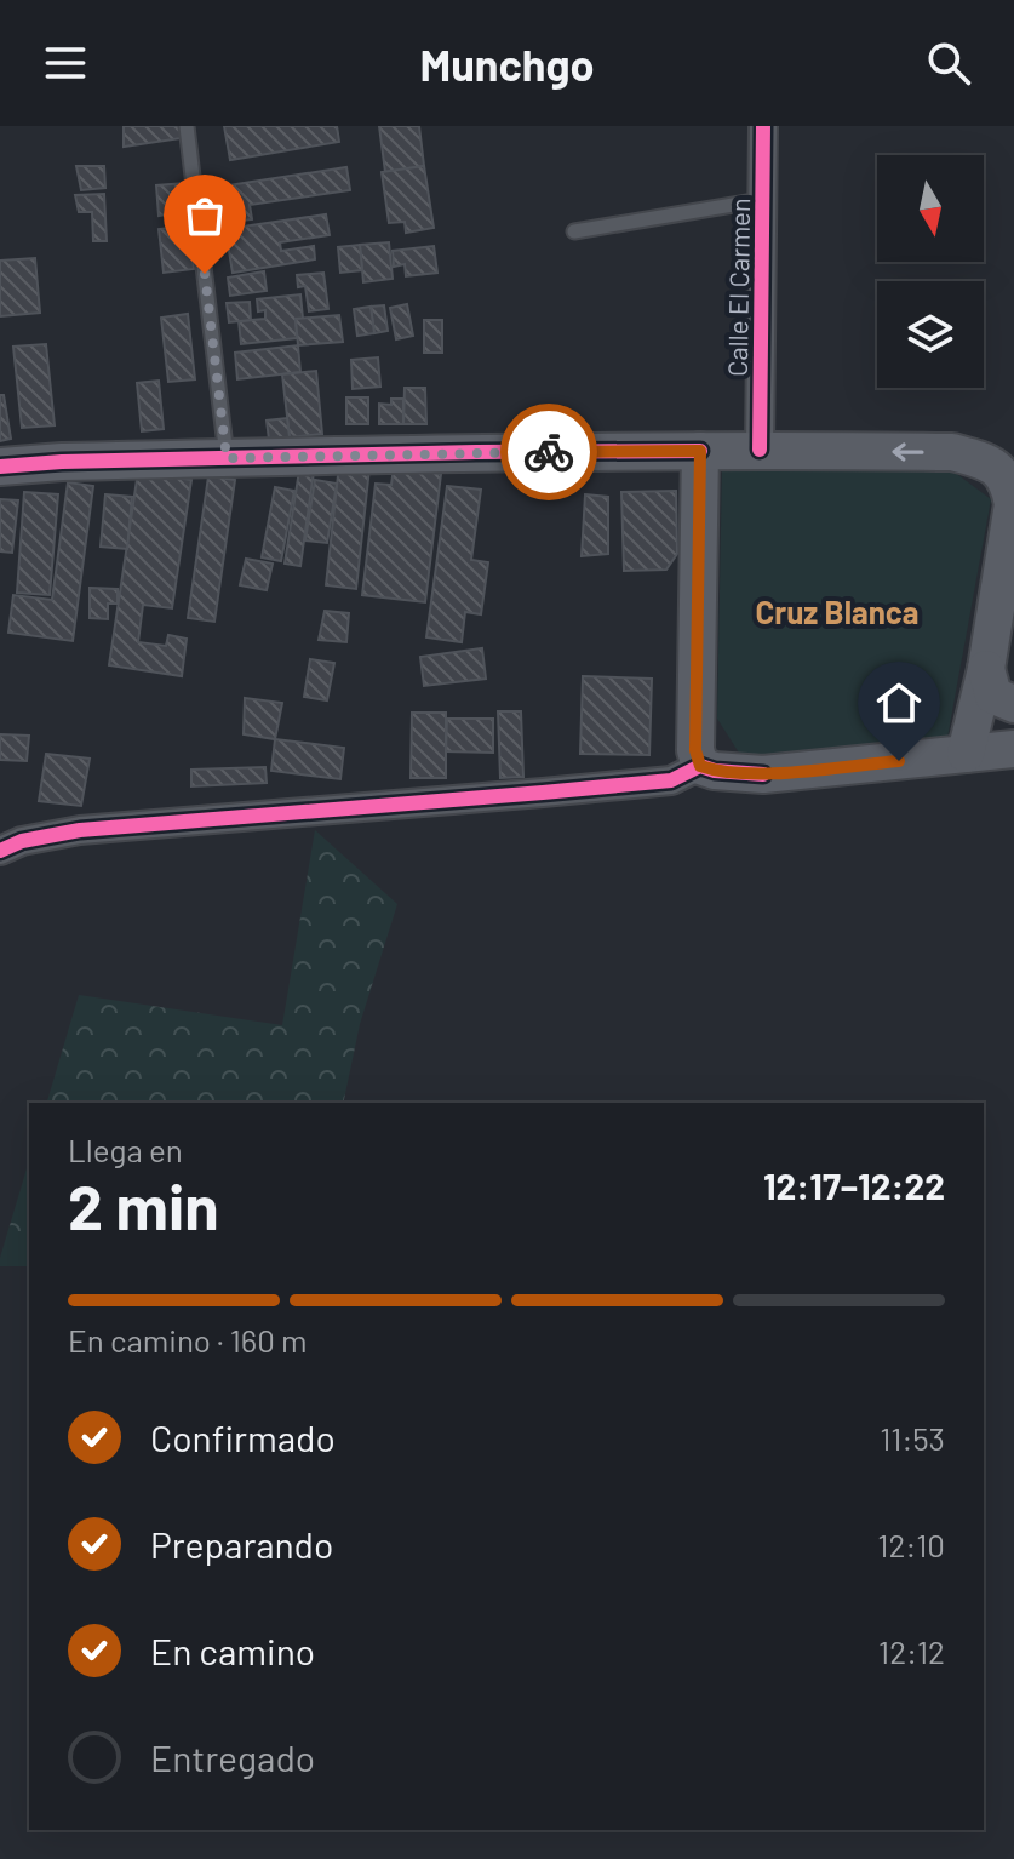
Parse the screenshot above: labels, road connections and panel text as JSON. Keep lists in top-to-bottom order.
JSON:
{
  "streets": {
    "street": ["Calle El Carmen"]
  },
  "districts": ["Cruz Blanca"],
  "north": "bottom",
  "page": {
    "header": "Munchgo",
    "heading": ["2 min", "Llega en", "12:17–12:22"],
    "bar": "En camino · 160 m",
    "list": [
      ["Confirmado", "11:53"],
      ["Preparando", "12:10"],
      ["En camino", "12:12"],
      "Entregado"
    ]
  }
}
